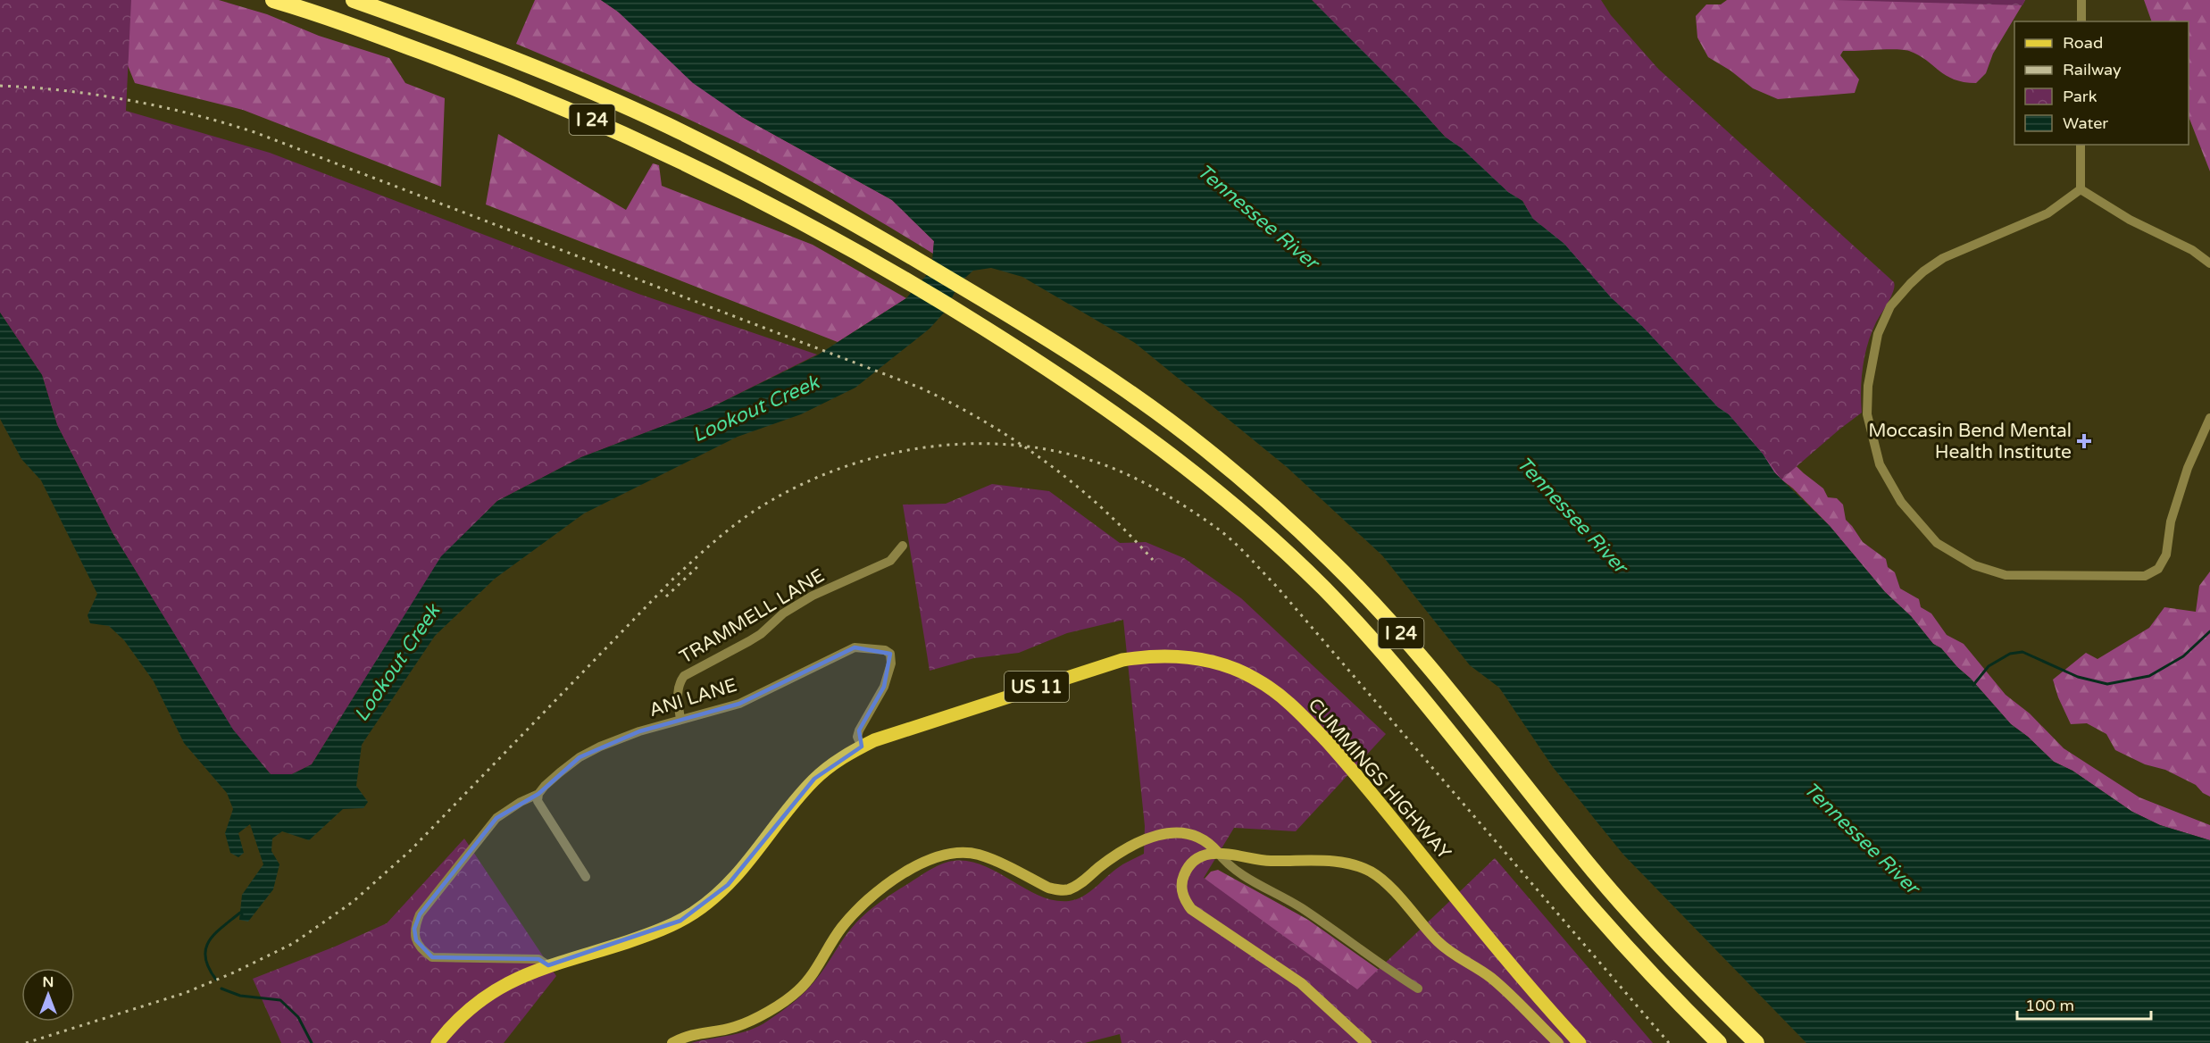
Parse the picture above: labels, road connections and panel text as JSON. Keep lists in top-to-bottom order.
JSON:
{
  "streets": {
    "highway": ["I 24"],
    "main road": ["US 11", "CUMMINGS HIGHWAY"],
    "street": ["TRAMMELL LANE", "ANI LANE"]
  },
  "crossings": [
    ["TRAMMELL LANE", "ANI LANE"],
    ["ANI LANE", "CUMMINGS HIGHWAY"]
  ],
  "water": ["Tennessee River", "Lookout Creek"],
  "places": {
    "health": ["Moccasin Bend Mental Health Institute"]
  },
  "legend": [
    "Road",
    "Railway",
    "Park",
    "Water"
  ],
  "scale_bar": "100 m",
  "north": "top"
}
